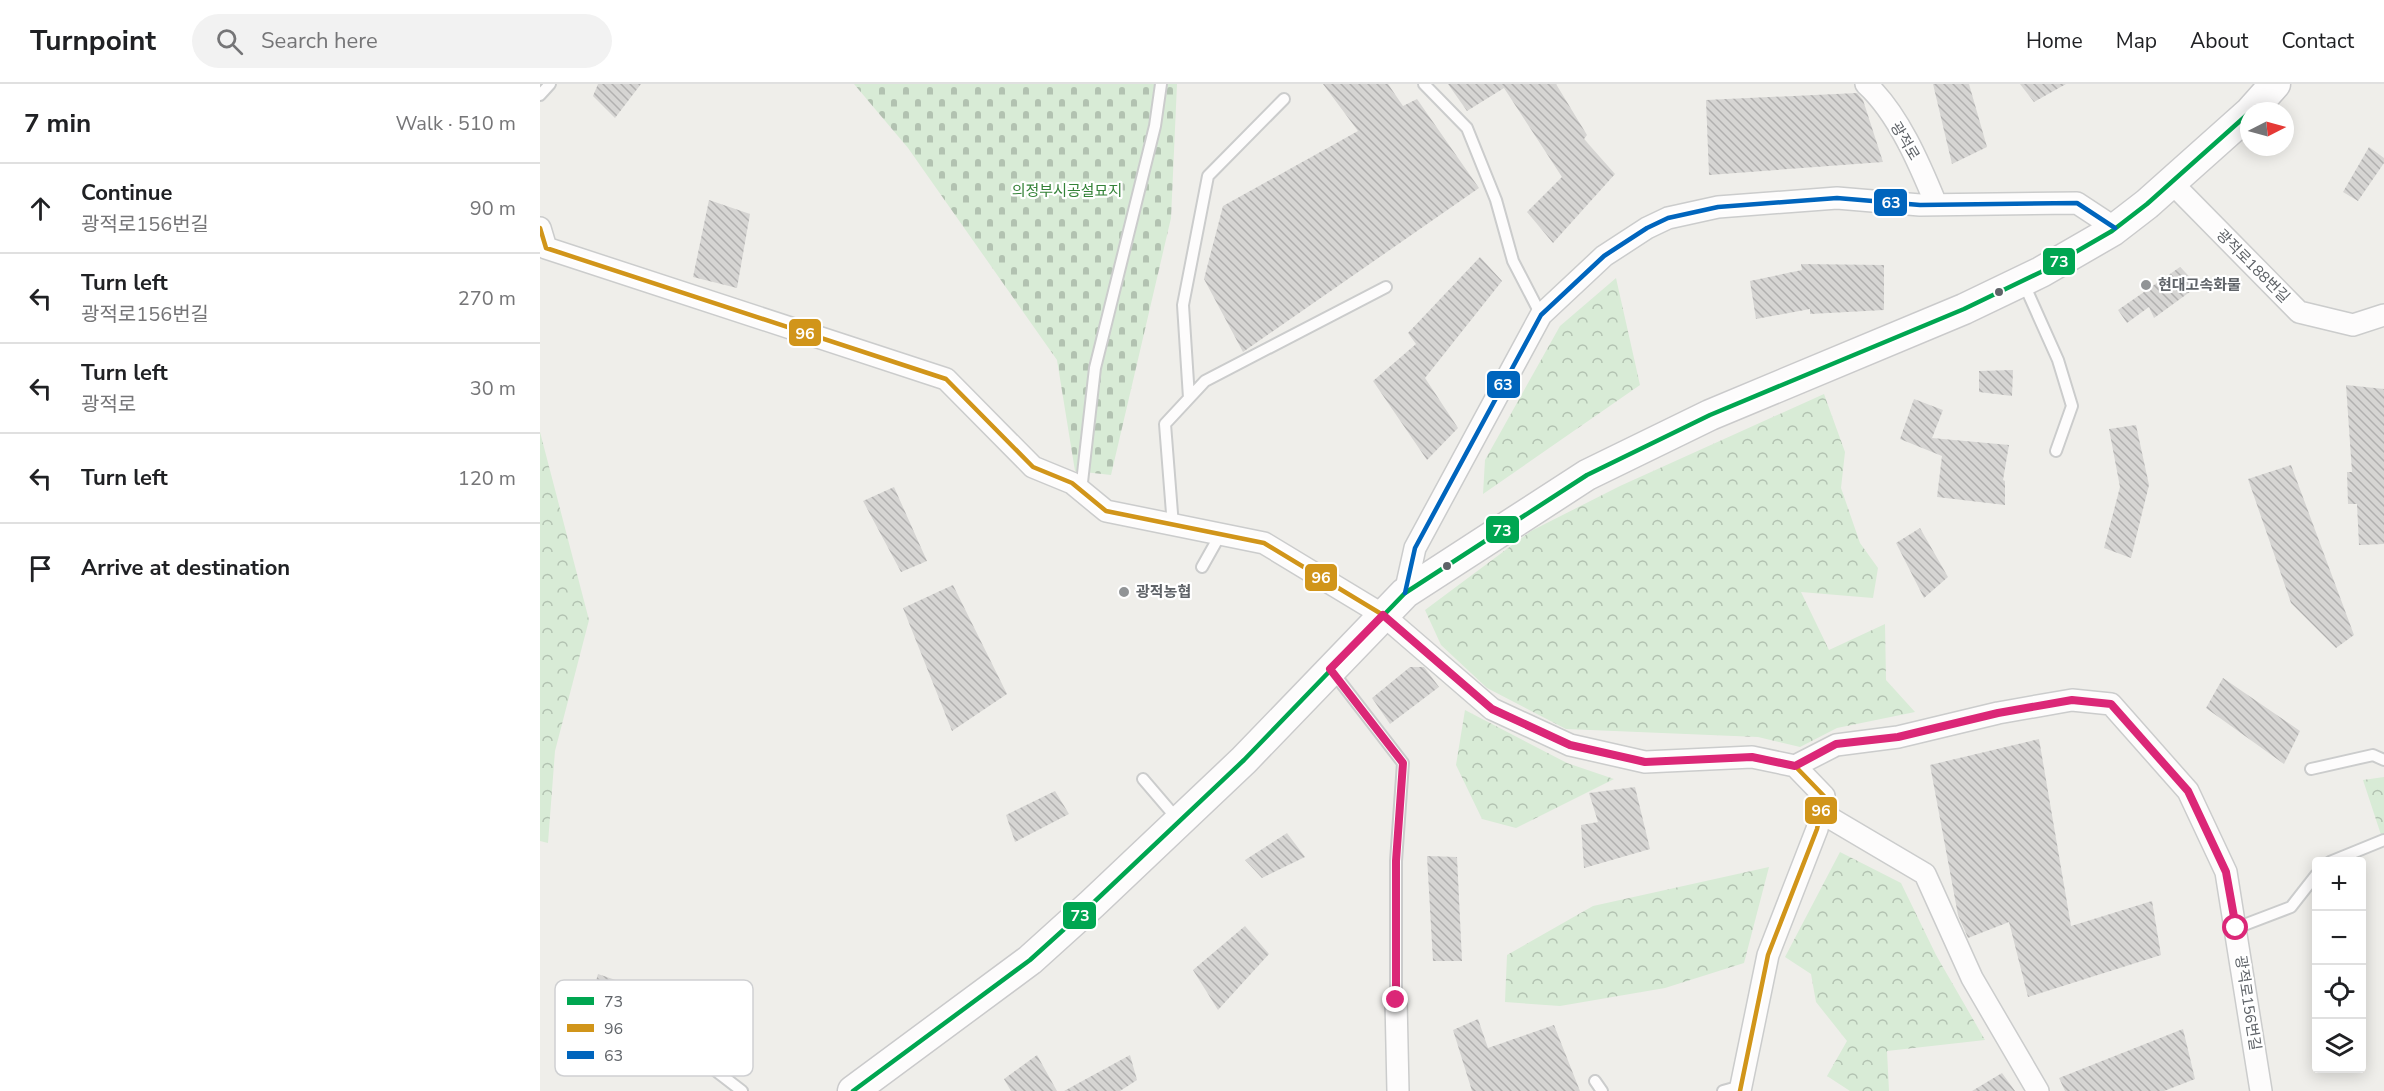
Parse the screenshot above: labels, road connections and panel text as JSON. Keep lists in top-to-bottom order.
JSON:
{
  "streets": {
    "street": ["광적로", "광적로188번길", "광적로156번길"]
  },
  "parks": ["의정부시공설묘지"],
  "places": ["현대고속화물", "광적농협"],
  "lines": ["transit line 73", "transit line 63", "transit line 96"],
  "legend": ["73", "96", "63"],
  "north": "right",
  "page": {
    "header": "Turnpoint",
    "search": "Search here",
    "nav": [
      "Home",
      "Map",
      "About",
      "Contact"
    ],
    "heading": ["7 min", "Walk · 510 m"],
    "list": [
      ["Continue", "광적로156번길", "90 m"],
      ["Turn left", "광적로156번길", "270 m"],
      ["Turn left", "광적로", "30 m"],
      ["Turn left", "120 m"],
      "Arrive at destination"
    ],
    "map_buttons": ["+", "−"]
  }
}
